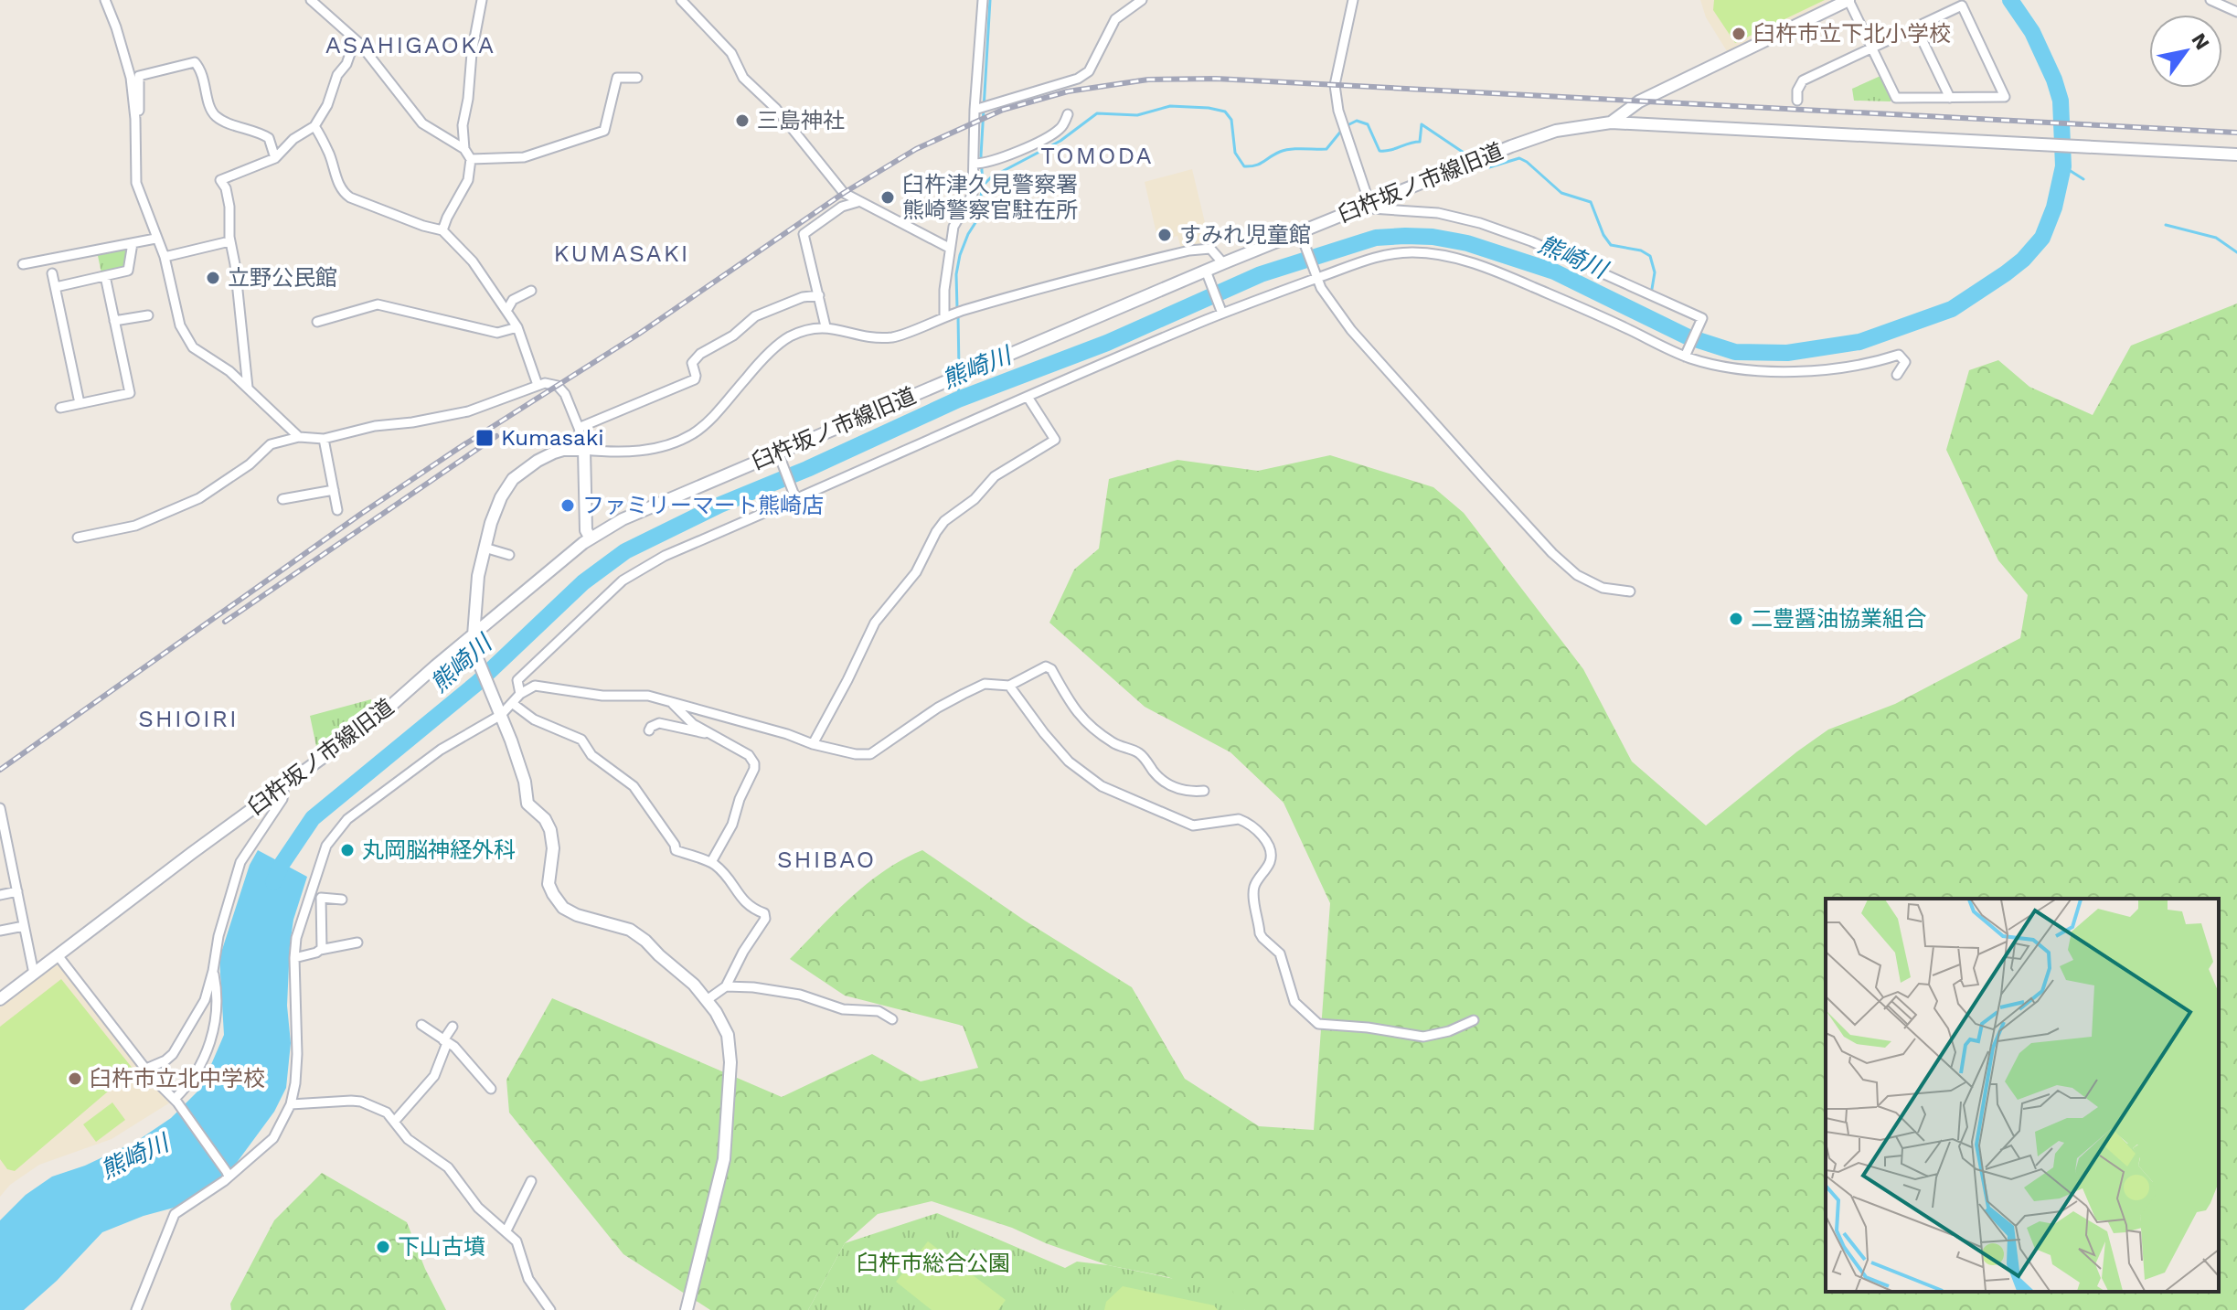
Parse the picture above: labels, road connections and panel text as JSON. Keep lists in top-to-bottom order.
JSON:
{
  "streets": {
    "street": ["臼杵坂ノ市線旧道"]
  },
  "districts": [
    "ASAHIGAOKA",
    "TOMODA",
    "KUMASAKI",
    "SHIOIRI",
    "SHIBAO"
  ],
  "water": ["熊崎川"],
  "parks": ["臼杵市総合公園"],
  "places": {
    "other": [
      "臼杵市立下北小学校",
      "三島神社",
      "臼杵津久見警察署 熊崎警察官駐在所",
      "すみれ児童館",
      "立野公民館",
      "ファミリーマート熊崎店",
      "二豊醤油協業組合",
      "丸岡脳神経外科",
      "臼杵市立北中学校",
      "下山古墳"
    ],
    "transit": ["Kumasaki"]
  },
  "north": "top right"
}
